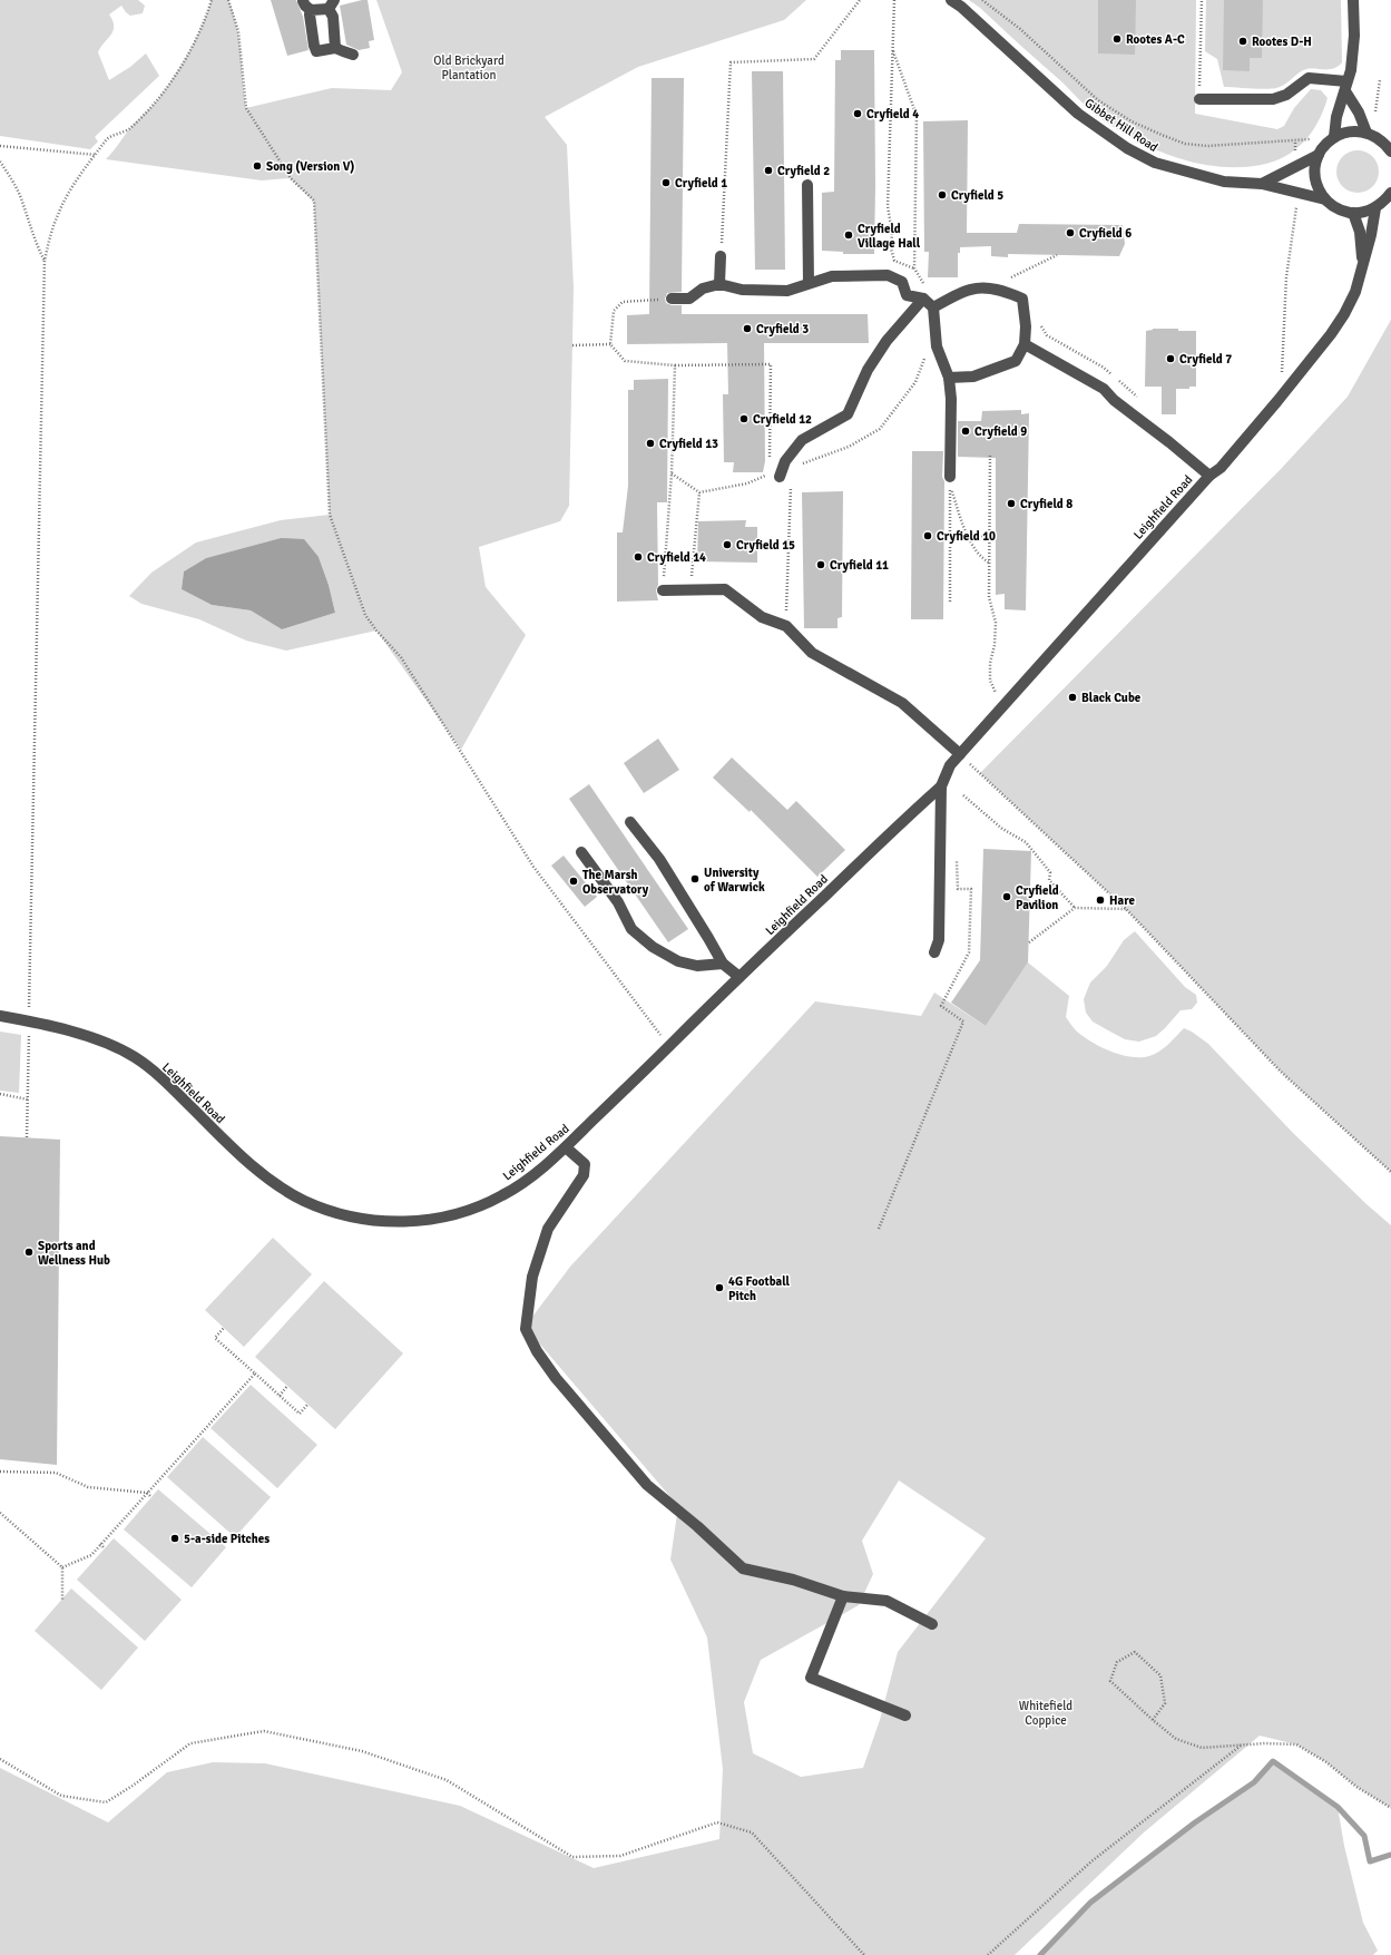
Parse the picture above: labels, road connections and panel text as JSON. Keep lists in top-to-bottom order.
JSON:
{
  "streets": {
    "street": ["Gibbet Hill Road", "Leighfield Road"]
  },
  "crossings": [
    ["Gibbet Hill Road", "Leighfield Road"]
  ],
  "parks": ["Old Brickyard Plantation", "Whitefield Coppice"],
  "places": [
    "Rootes A-C",
    "Rootes D-H",
    "Cryfield 4",
    "Song (Version V)",
    "Cryfield 2",
    "Cryfield 1",
    "Cryfield 5",
    "Cryfield 6",
    "Cryfield Village Hall",
    "Cryfield 3",
    "Cryfield 7",
    "Cryfield 12",
    "Cryfield 9",
    "Cryfield 13",
    "Cryfield 8",
    "Cryfield 10",
    "Cryfield 15",
    "Cryfield 14",
    "Cryfield 11",
    "Black Cube",
    "University of Warwick",
    "The Marsh Observatory",
    "Cryfield Pavilion",
    "Hare",
    "Sports and Wellness Hub",
    "4G Football Pitch",
    "5-a-side Pitches"
  ]
}
